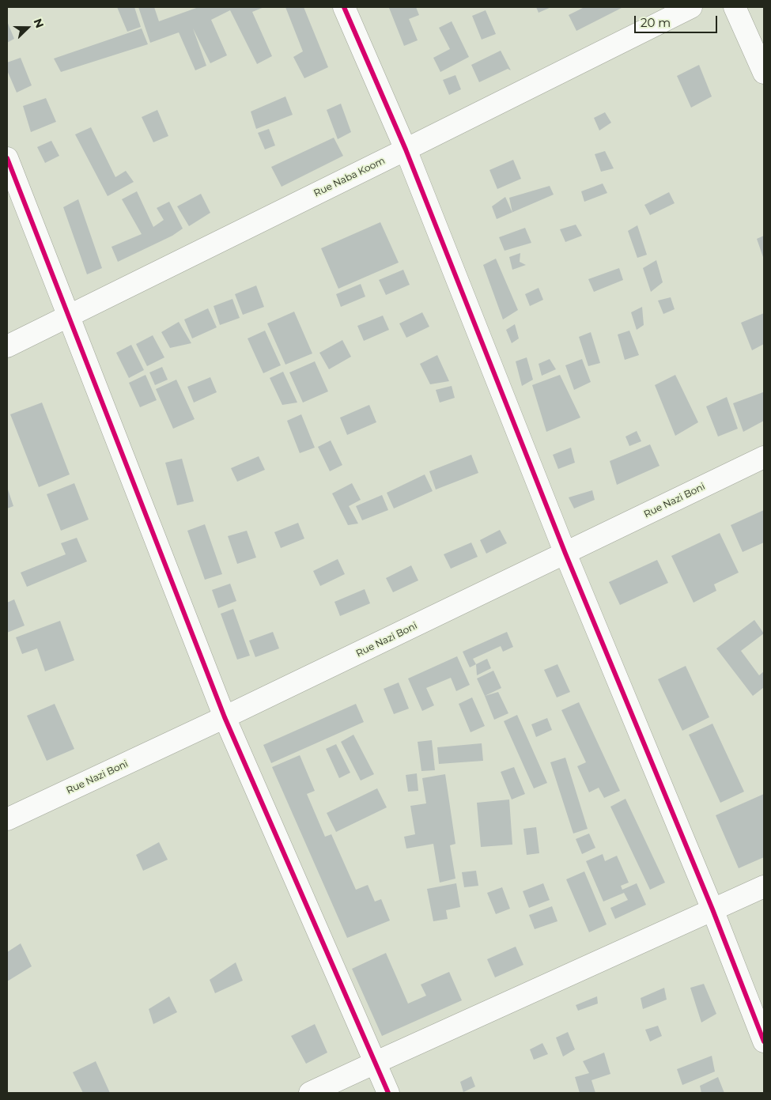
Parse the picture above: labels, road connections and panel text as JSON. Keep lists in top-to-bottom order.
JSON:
{
  "streets": {
    "street": ["Rue Naba Koom", "Rue Nazi Boni"]
  },
  "scale_bar": "20 m",
  "north": "right"
}
